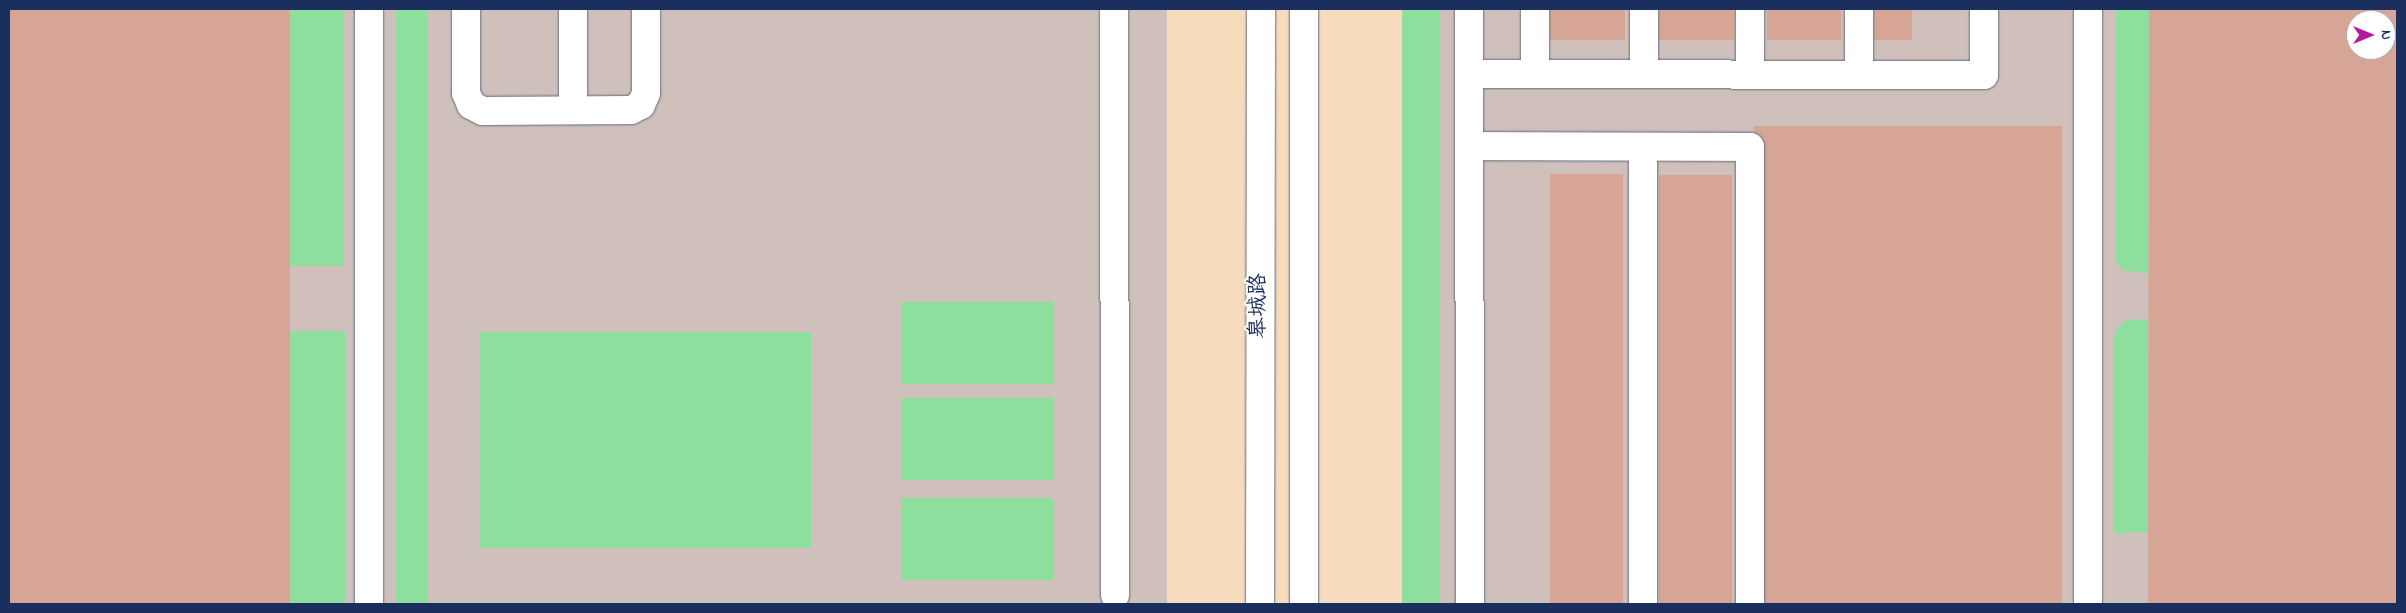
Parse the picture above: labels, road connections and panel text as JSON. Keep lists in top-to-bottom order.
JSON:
{
  "streets": {
    "main road": ["皋城路"]
  },
  "north": "right"
}
